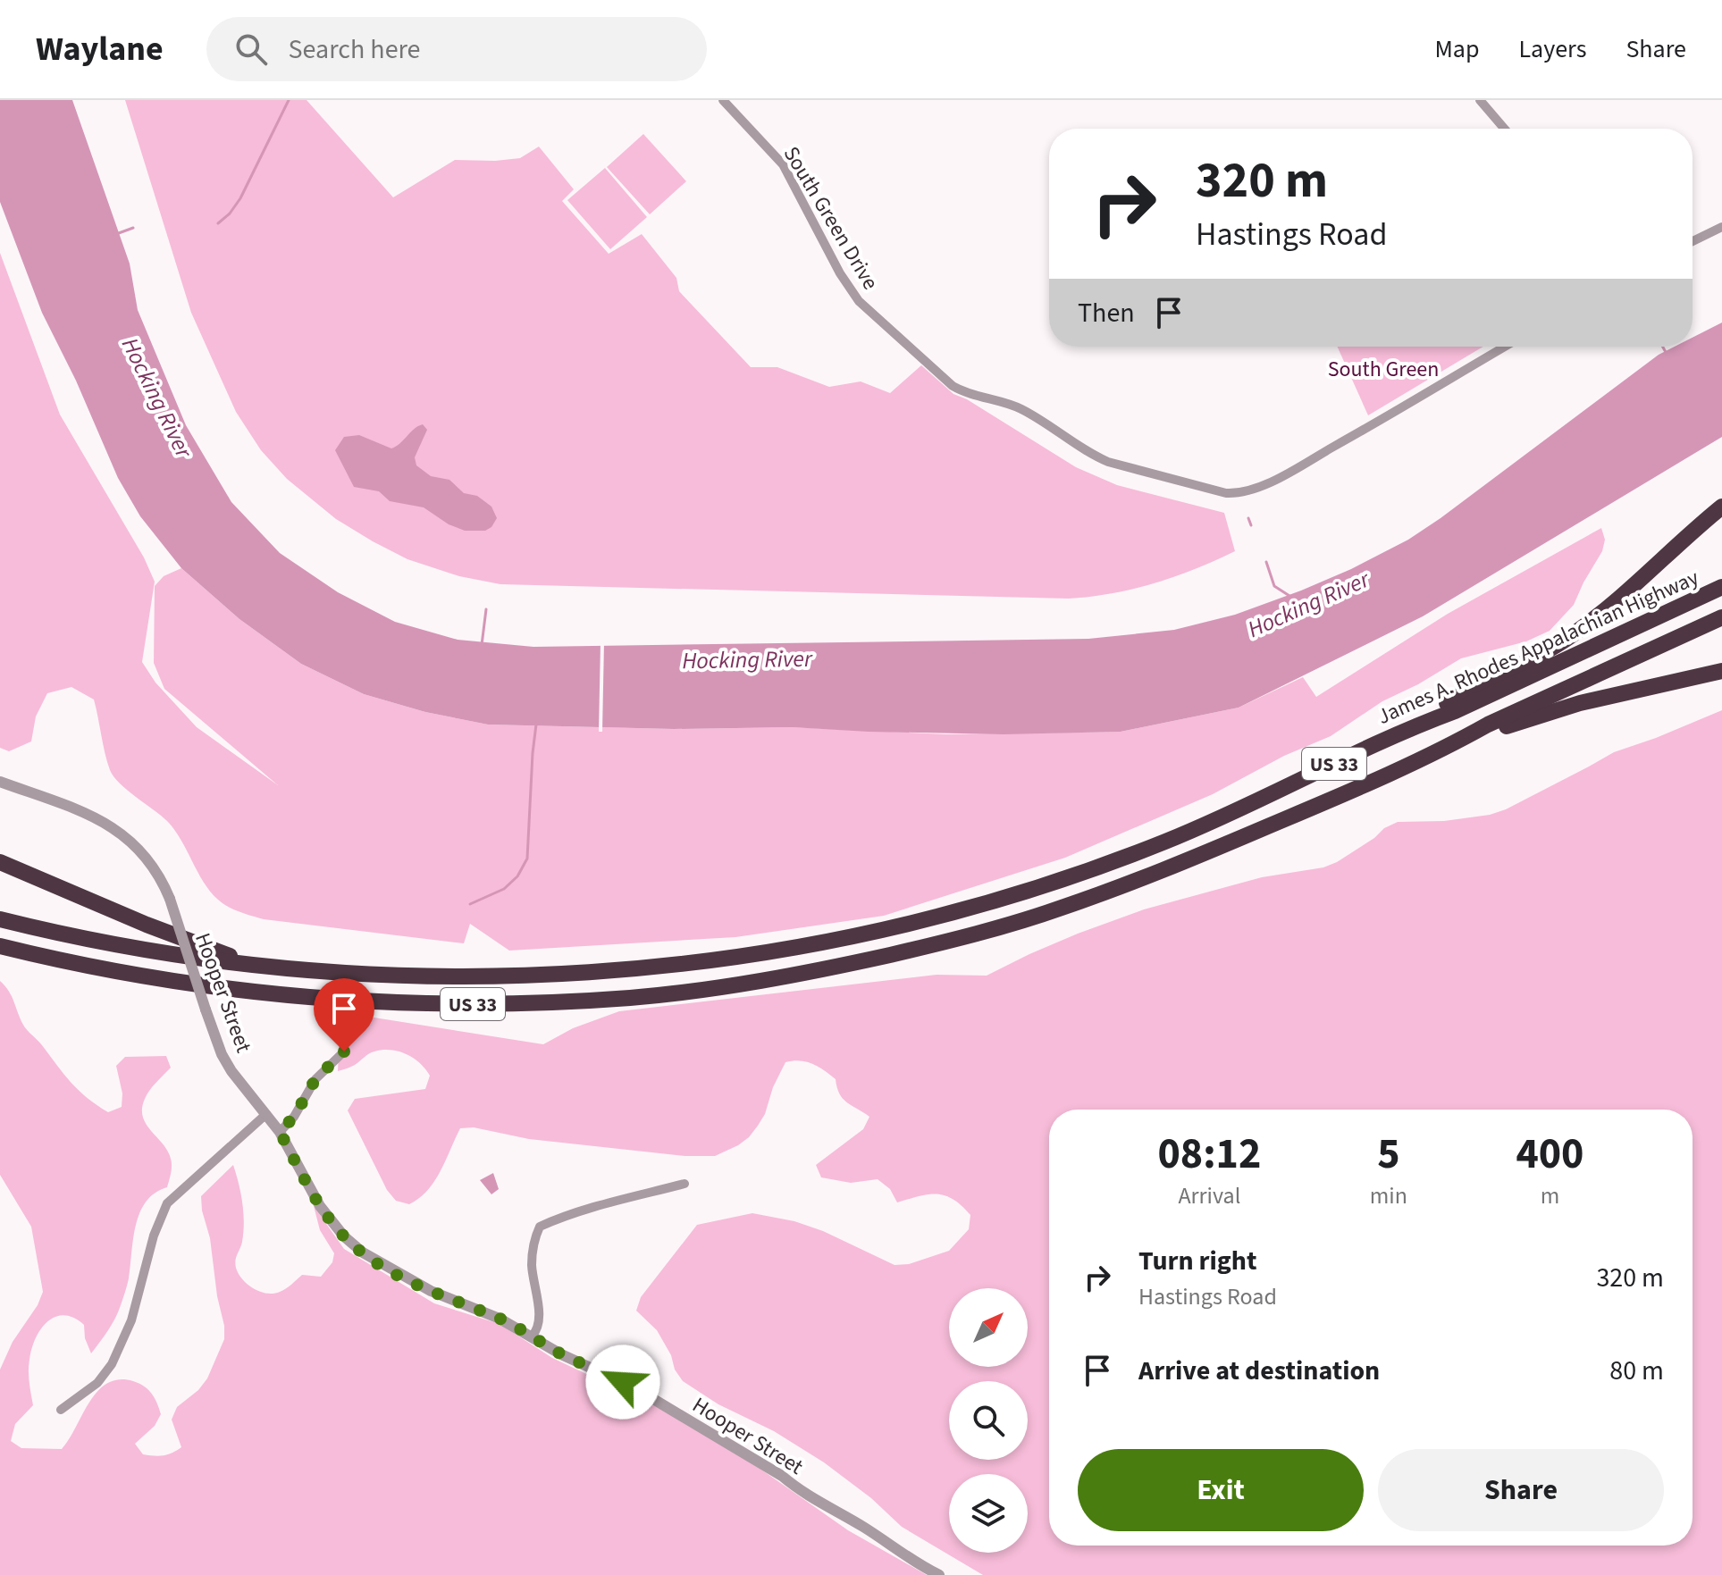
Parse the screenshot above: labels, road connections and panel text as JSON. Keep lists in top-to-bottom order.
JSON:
{
  "streets": {
    "highway": ["James A. Rhodes Appalachian Highway", "US 33"],
    "street": ["South Green Drive", "Hooper Street"]
  },
  "water": ["Hocking River"],
  "parks": ["South Green"],
  "north": "top right",
  "page": {
    "header": "Waylane",
    "search": "Search here",
    "nav": ["Map", "Layers", "Share"],
    "turn": ["320 m", "Hastings Road"],
    "then": "Then",
    "eta": [
      "08:12",
      "Arrival",
      "5",
      "min",
      "400",
      "m"
    ],
    "list": [
      {
        "name": "Turn right",
        "note": "Hastings Road",
        "value": "320 m"
      },
      {
        "name": "Arrive at destination",
        "value": "80 m"
      }
    ],
    "buttons": ["Exit", "Share"]
  }
}
